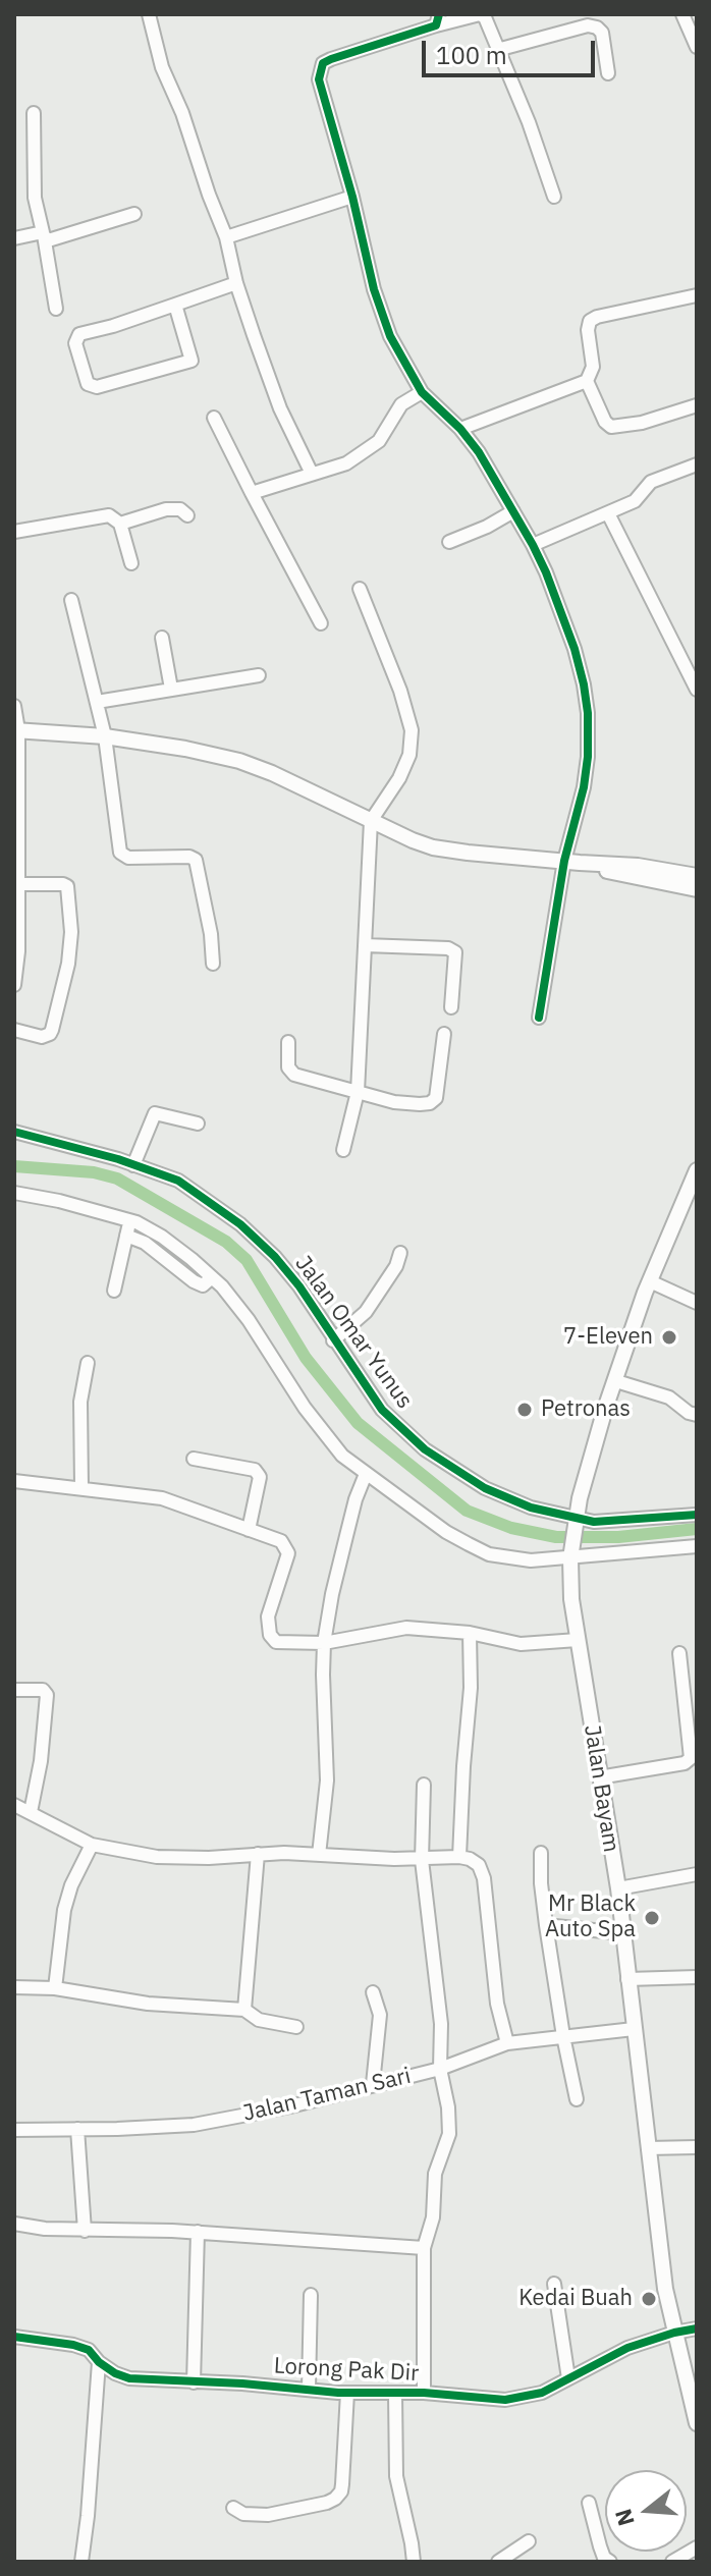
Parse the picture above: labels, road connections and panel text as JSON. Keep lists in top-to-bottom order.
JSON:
{
  "streets": {
    "main road": ["Jalan Bayam"],
    "street": ["Jalan Omar Yunus", "Jalan Taman Sari", "Lorong Pak Dir"]
  },
  "crossings": [
    ["Jalan Omar Yunus", "Jalan Bayam"],
    ["Jalan Bayam", "Jalan Taman Sari"],
    ["Jalan Bayam", "Lorong Pak Dir"]
  ],
  "places": [
    "7-Eleven",
    "Petronas",
    "Mr Black Auto Spa",
    "Kedai Buah"
  ],
  "scale_bar": "100 m",
  "north": "left"
}
